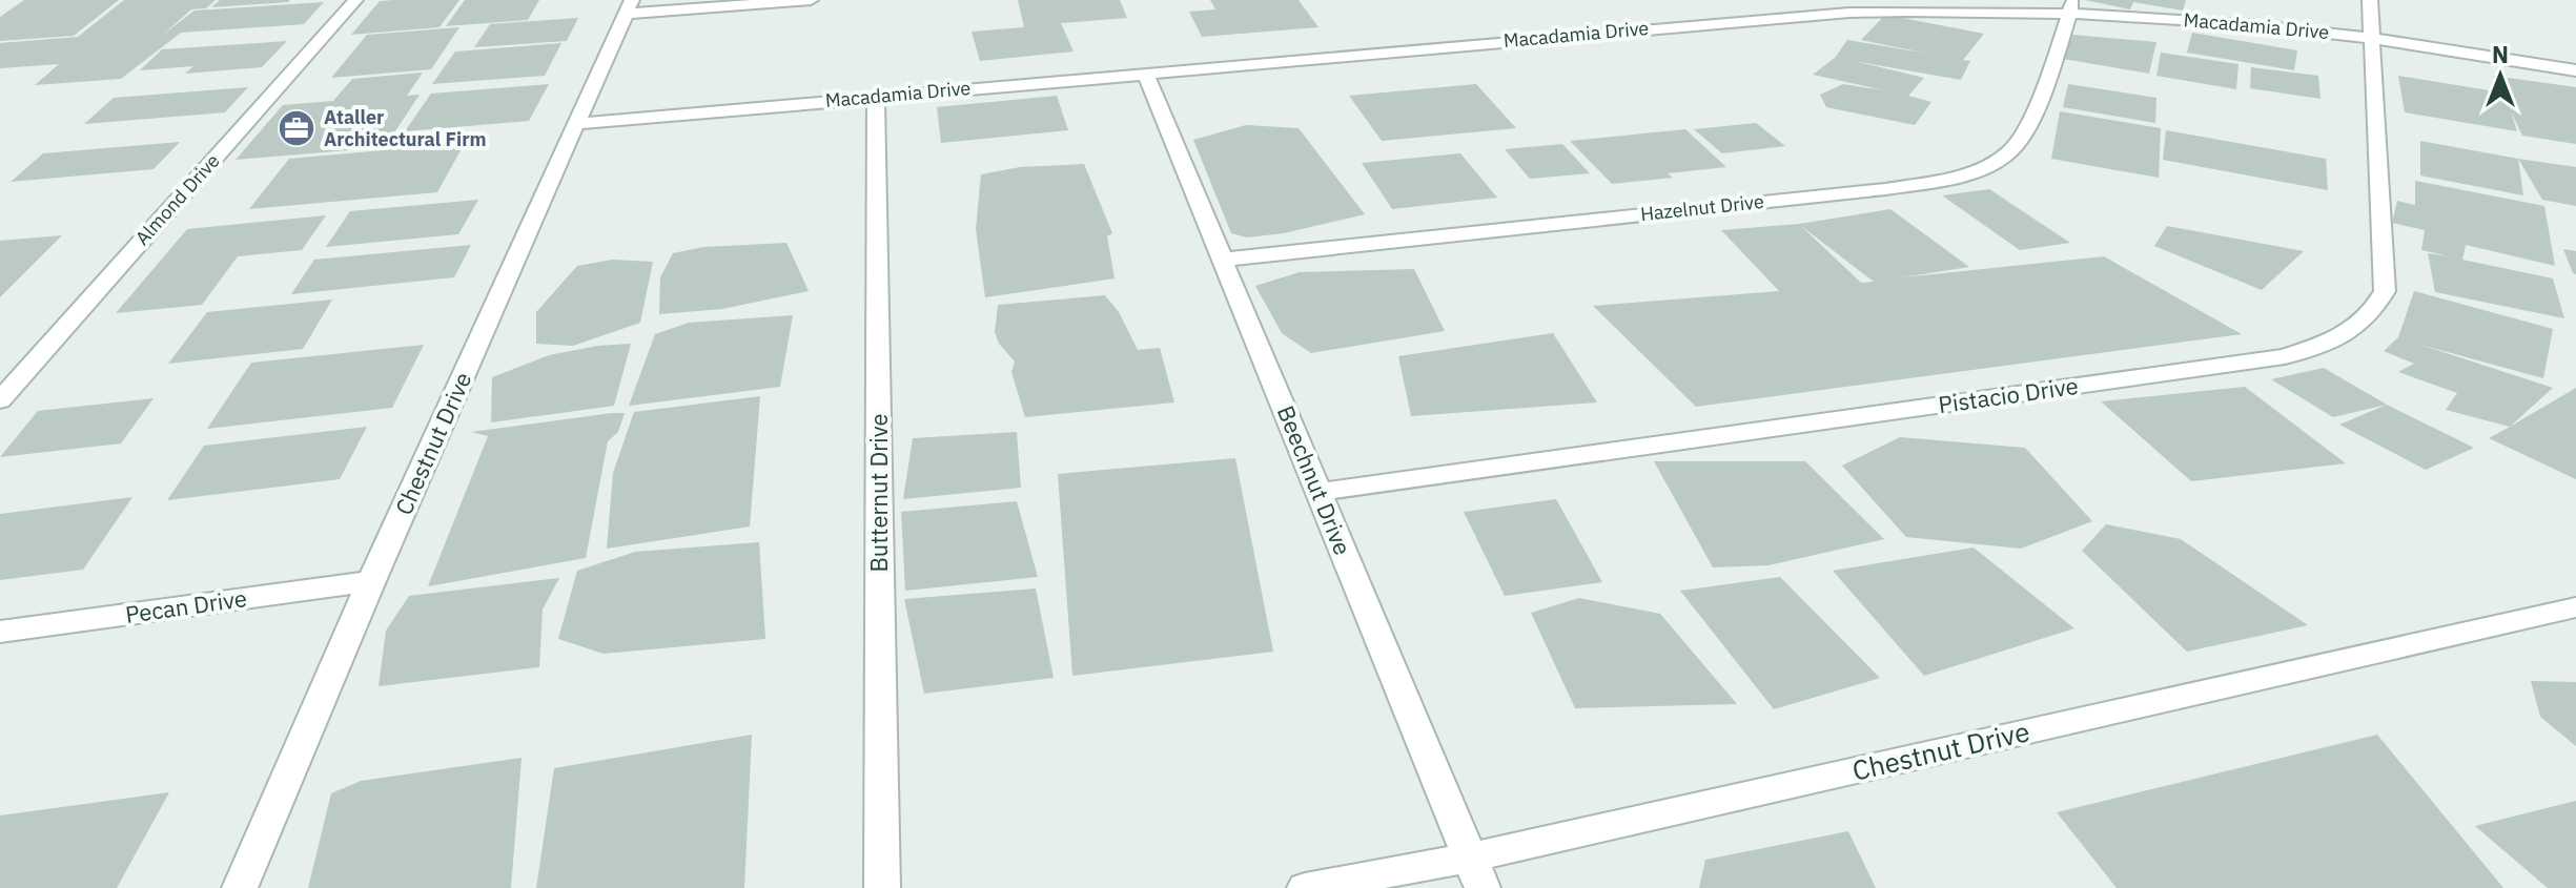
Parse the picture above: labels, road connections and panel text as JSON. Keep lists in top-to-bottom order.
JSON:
{
  "streets": {
    "street": [
      "Macadamia Drive",
      "Almond Drive",
      "Hazelnut Drive",
      "Pistacio Drive",
      "Chestnut Drive",
      "Beechnut Drive",
      "Butternut Drive",
      "Pecan Drive"
    ]
  },
  "crossings": [
    ["Macadamia Drive", "Hazelnut Drive"],
    ["Macadamia Drive", "Pistacio Drive"],
    ["Macadamia Drive", "Chestnut Drive"],
    ["Macadamia Drive", "Beechnut Drive"],
    ["Macadamia Drive", "Butternut Drive"],
    ["Hazelnut Drive", "Beechnut Drive"],
    ["Pistacio Drive", "Beechnut Drive"],
    ["Chestnut Drive", "Beechnut Drive"],
    ["Chestnut Drive", "Pecan Drive"]
  ],
  "places": {
    "office": ["Ataller Architectural Firm"]
  },
  "north": "top"
}
